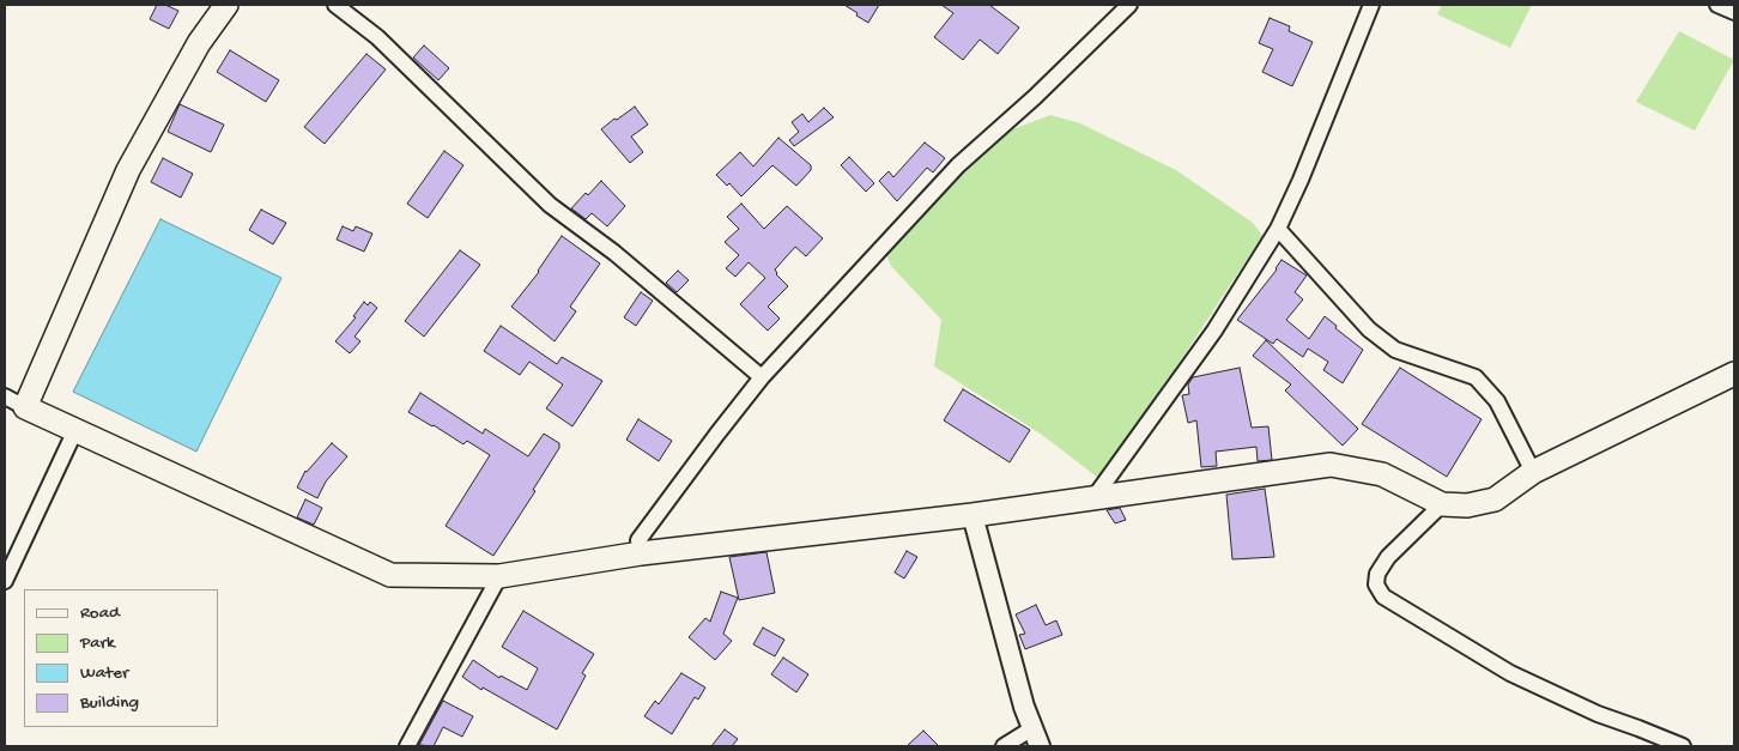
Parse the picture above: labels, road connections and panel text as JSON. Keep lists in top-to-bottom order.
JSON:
{
  "legend": [
    "Road",
    "Park",
    "Water",
    "Building"
  ]
}
